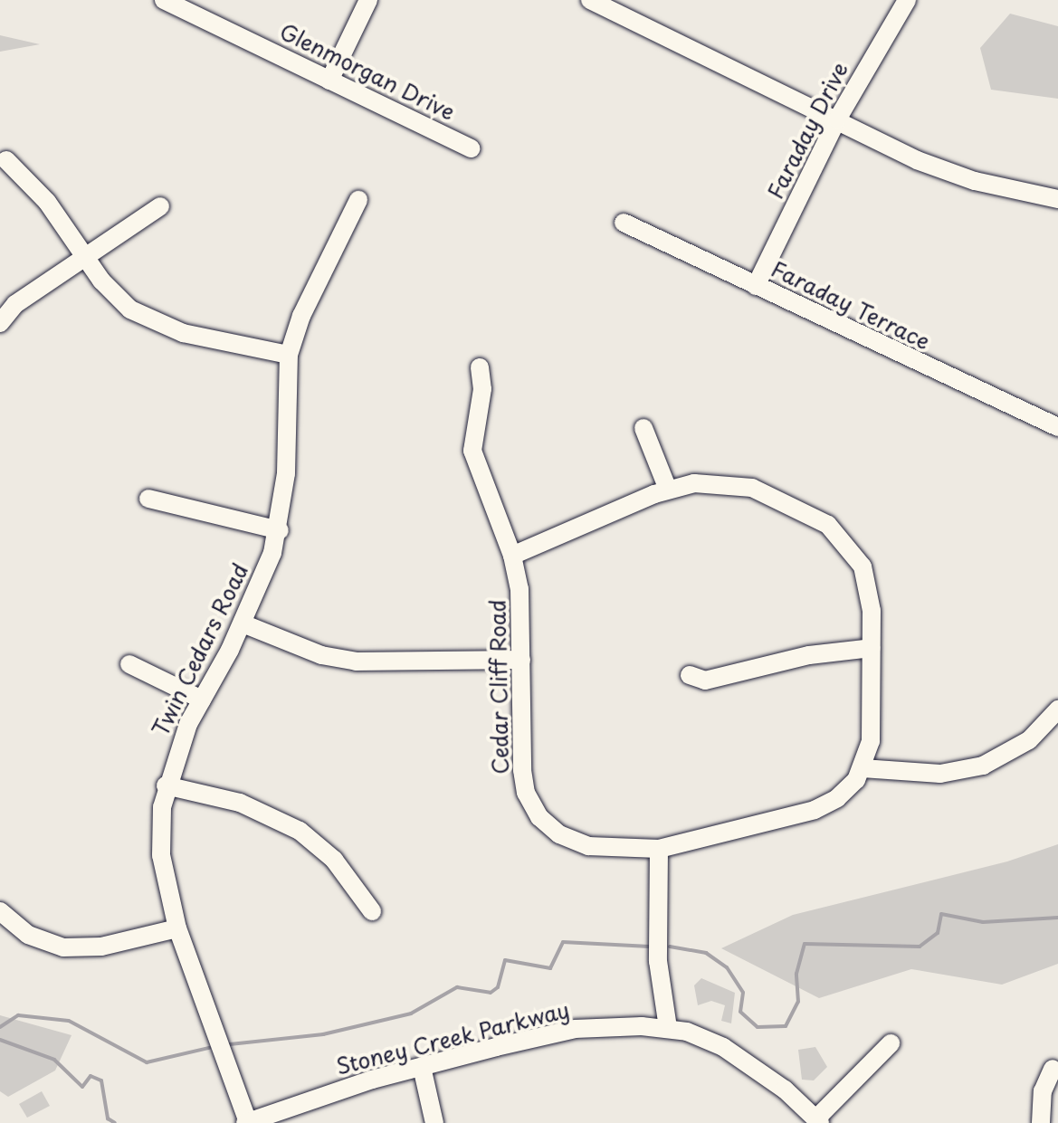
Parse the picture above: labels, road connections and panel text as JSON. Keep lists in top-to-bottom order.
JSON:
{
  "streets": {
    "street": [
      "Glenmorgan Drive",
      "Faraday Drive",
      "Faraday Terrace",
      "Twin Cedars Road",
      "Cedar Cliff Road",
      "Stoney Creek Parkway"
    ]
  },
  "crossings": [
    ["Faraday Drive", "Faraday Terrace"],
    ["Twin Cedars Road", "Stoney Creek Parkway"]
  ]
}
